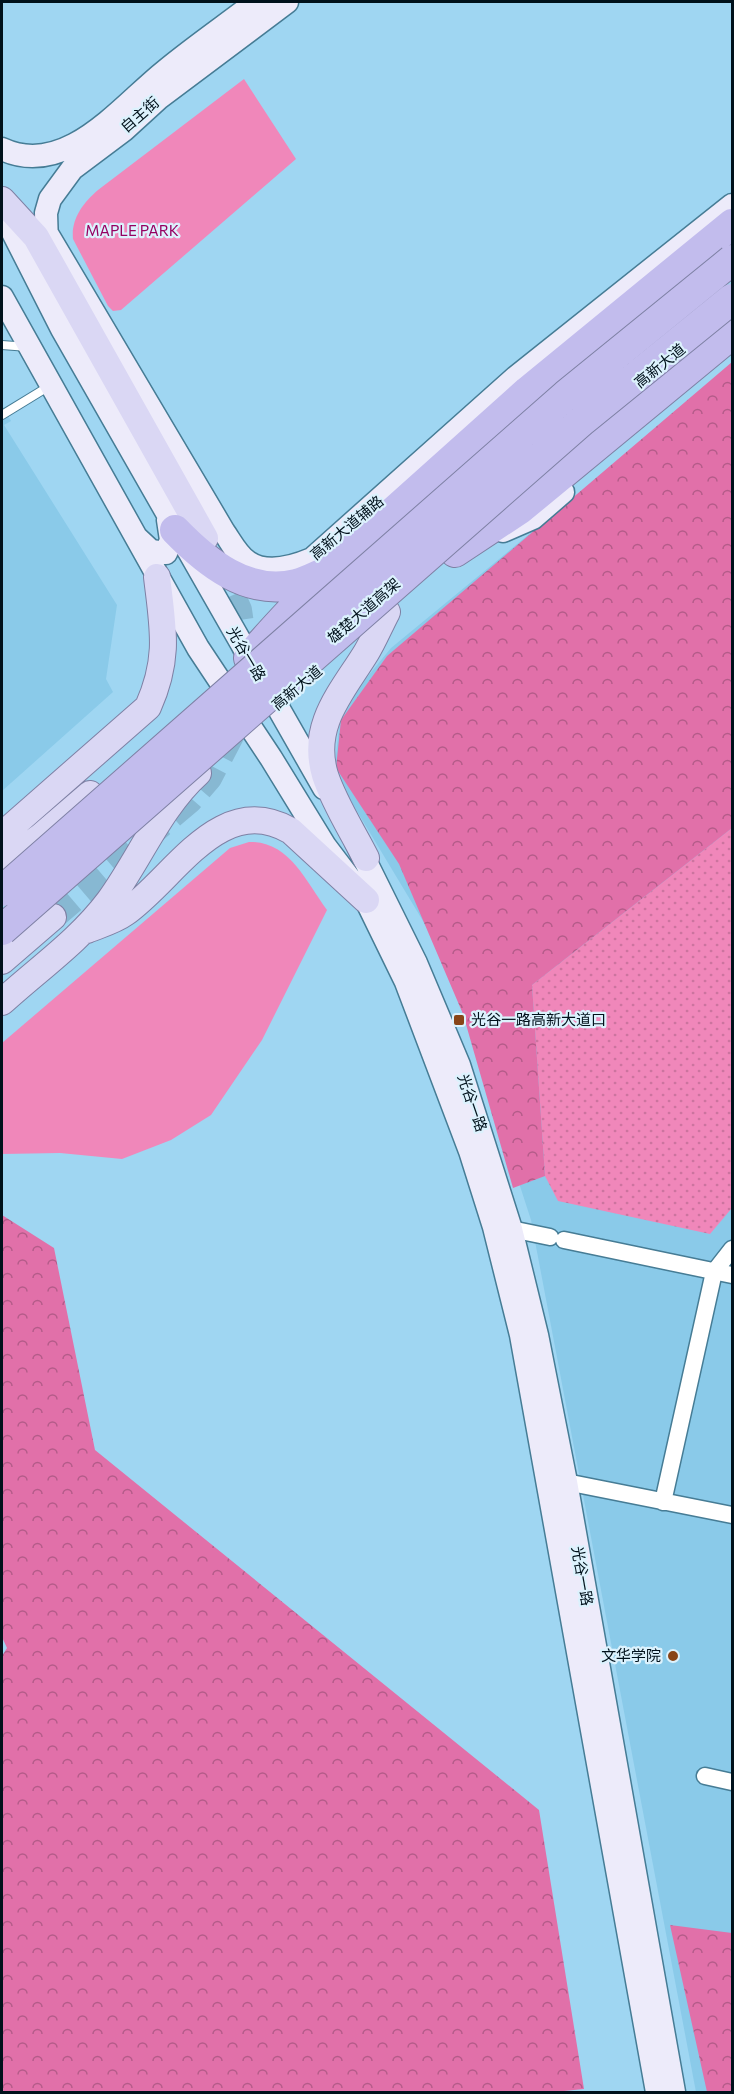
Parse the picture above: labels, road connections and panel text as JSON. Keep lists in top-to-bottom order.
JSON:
{
  "streets": {
    "highway": ["雄楚大道高架"],
    "main road": [
      "自主街",
      "高新大道",
      "高新大道辅路",
      "光谷一路"
    ]
  },
  "crossings": [
    ["自主街", "高新大道辅路"],
    ["高新大道", "光谷一路"]
  ],
  "parks": ["MAPLE PARK"],
  "places": {
    "transit": ["光谷一路高新大道口"],
    "other": ["文华学院"]
  }
}
